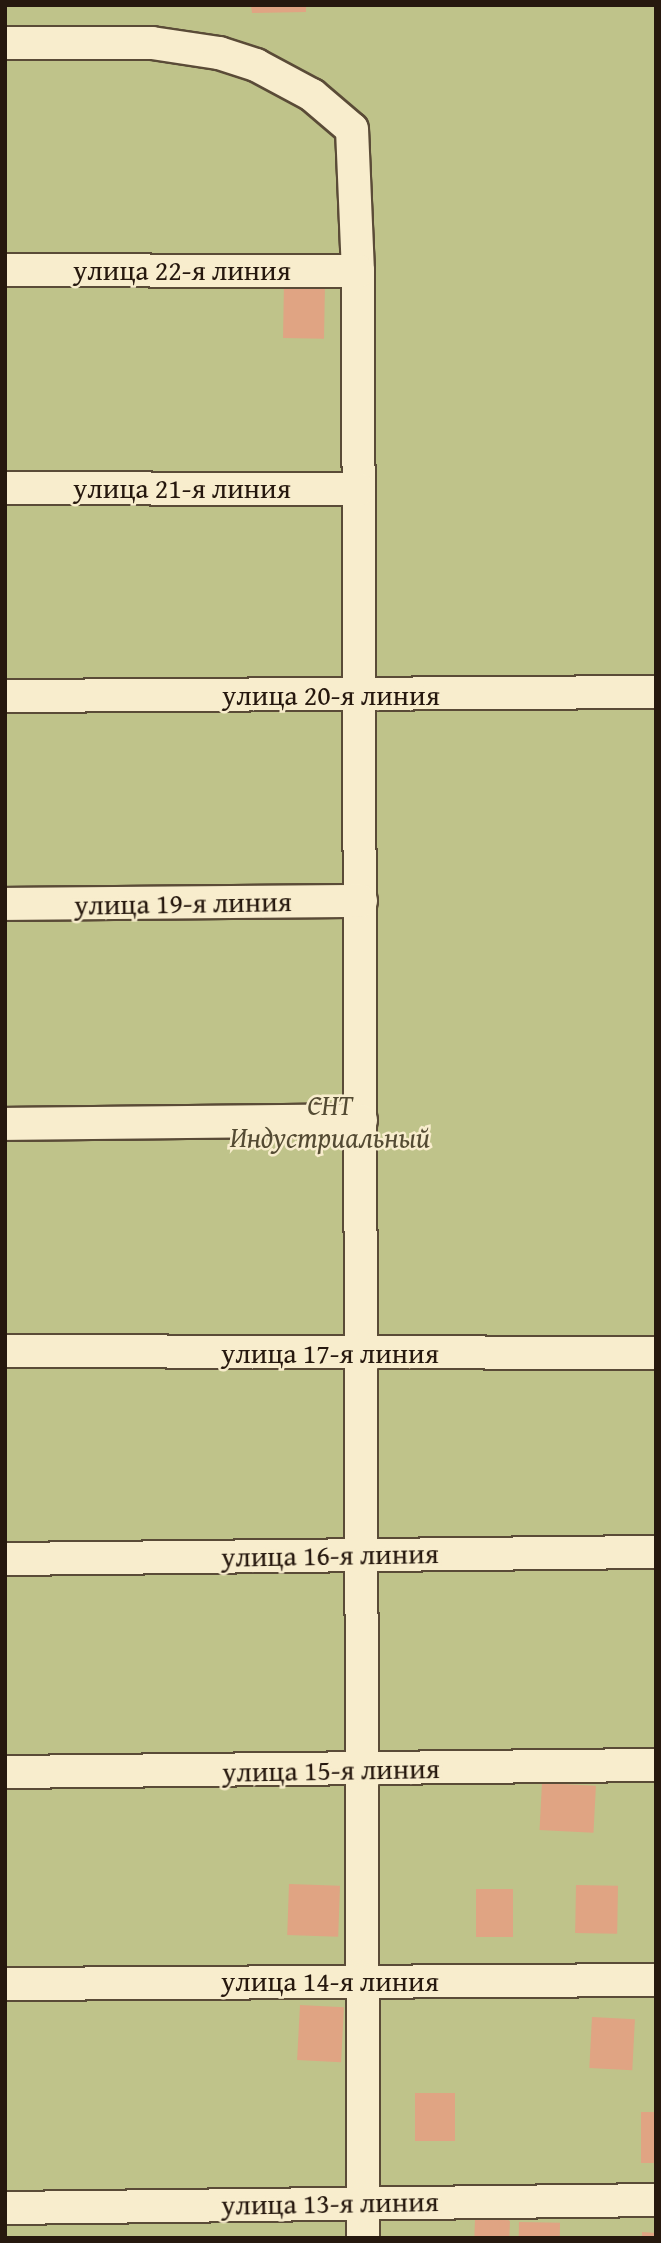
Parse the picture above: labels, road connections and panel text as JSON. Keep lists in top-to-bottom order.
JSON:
{
  "streets": {
    "street": [
      "улица 22-я линия",
      "улица 21-я линия",
      "улица 20-я линия",
      "улица 19-я линия",
      "улица 17-я линия",
      "улица 16-я линия",
      "улица 15-я линия",
      "улица 14-я линия",
      "улица 13-я линия"
    ]
  },
  "parks": ["СНТ Индустриальный"]
}
